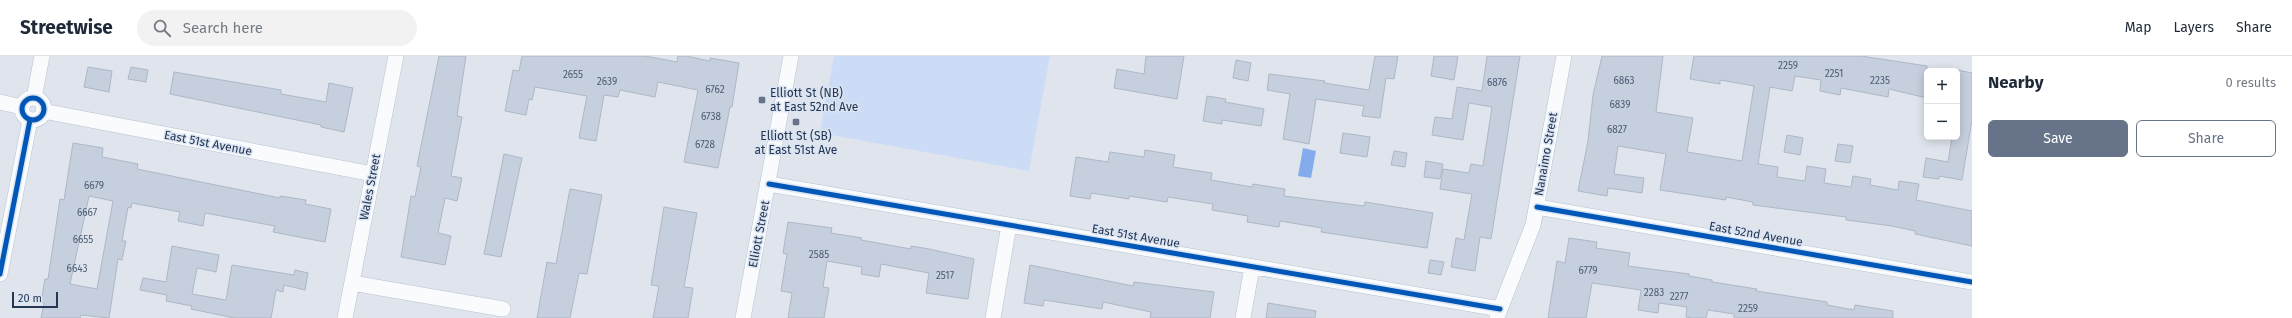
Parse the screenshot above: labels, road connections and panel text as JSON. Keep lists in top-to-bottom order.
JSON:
{
  "streets": {
    "street": [
      "East 51st Avenue",
      "Nanaimo Street",
      "Wales Street",
      "Elliott Street",
      "East 52nd Avenue"
    ]
  },
  "crossings": [
    ["East 51st Avenue", "Nanaimo Street"],
    ["East 51st Avenue", "Wales Street"],
    ["East 51st Avenue", "Elliott Street"],
    ["Nanaimo Street", "East 52nd Avenue"]
  ],
  "places": {
    "transit": ["Elliott St (NB) at East 52nd Ave", "Elliott St (SB) at East 51st Ave"]
  },
  "house_numbers": [
    "2259",
    "2251",
    "2655",
    "6863",
    "2235",
    "2639",
    "6876",
    "6762",
    "6839",
    "6738",
    "6827",
    "6728",
    "6679",
    "6667",
    "6655",
    "2585",
    "6643",
    "6779",
    "2517",
    "2283",
    "2277",
    "2259"
  ],
  "scale_bar": "20 m",
  "page": {
    "header": "Streetwise",
    "search": "Search here",
    "nav": ["Map", "Layers", "Share"],
    "heading": ["Nearby", "0 results"],
    "map_buttons": ["+", "−"],
    "buttons": ["Save", "Share"],
    "scale": "20 m"
  }
}
